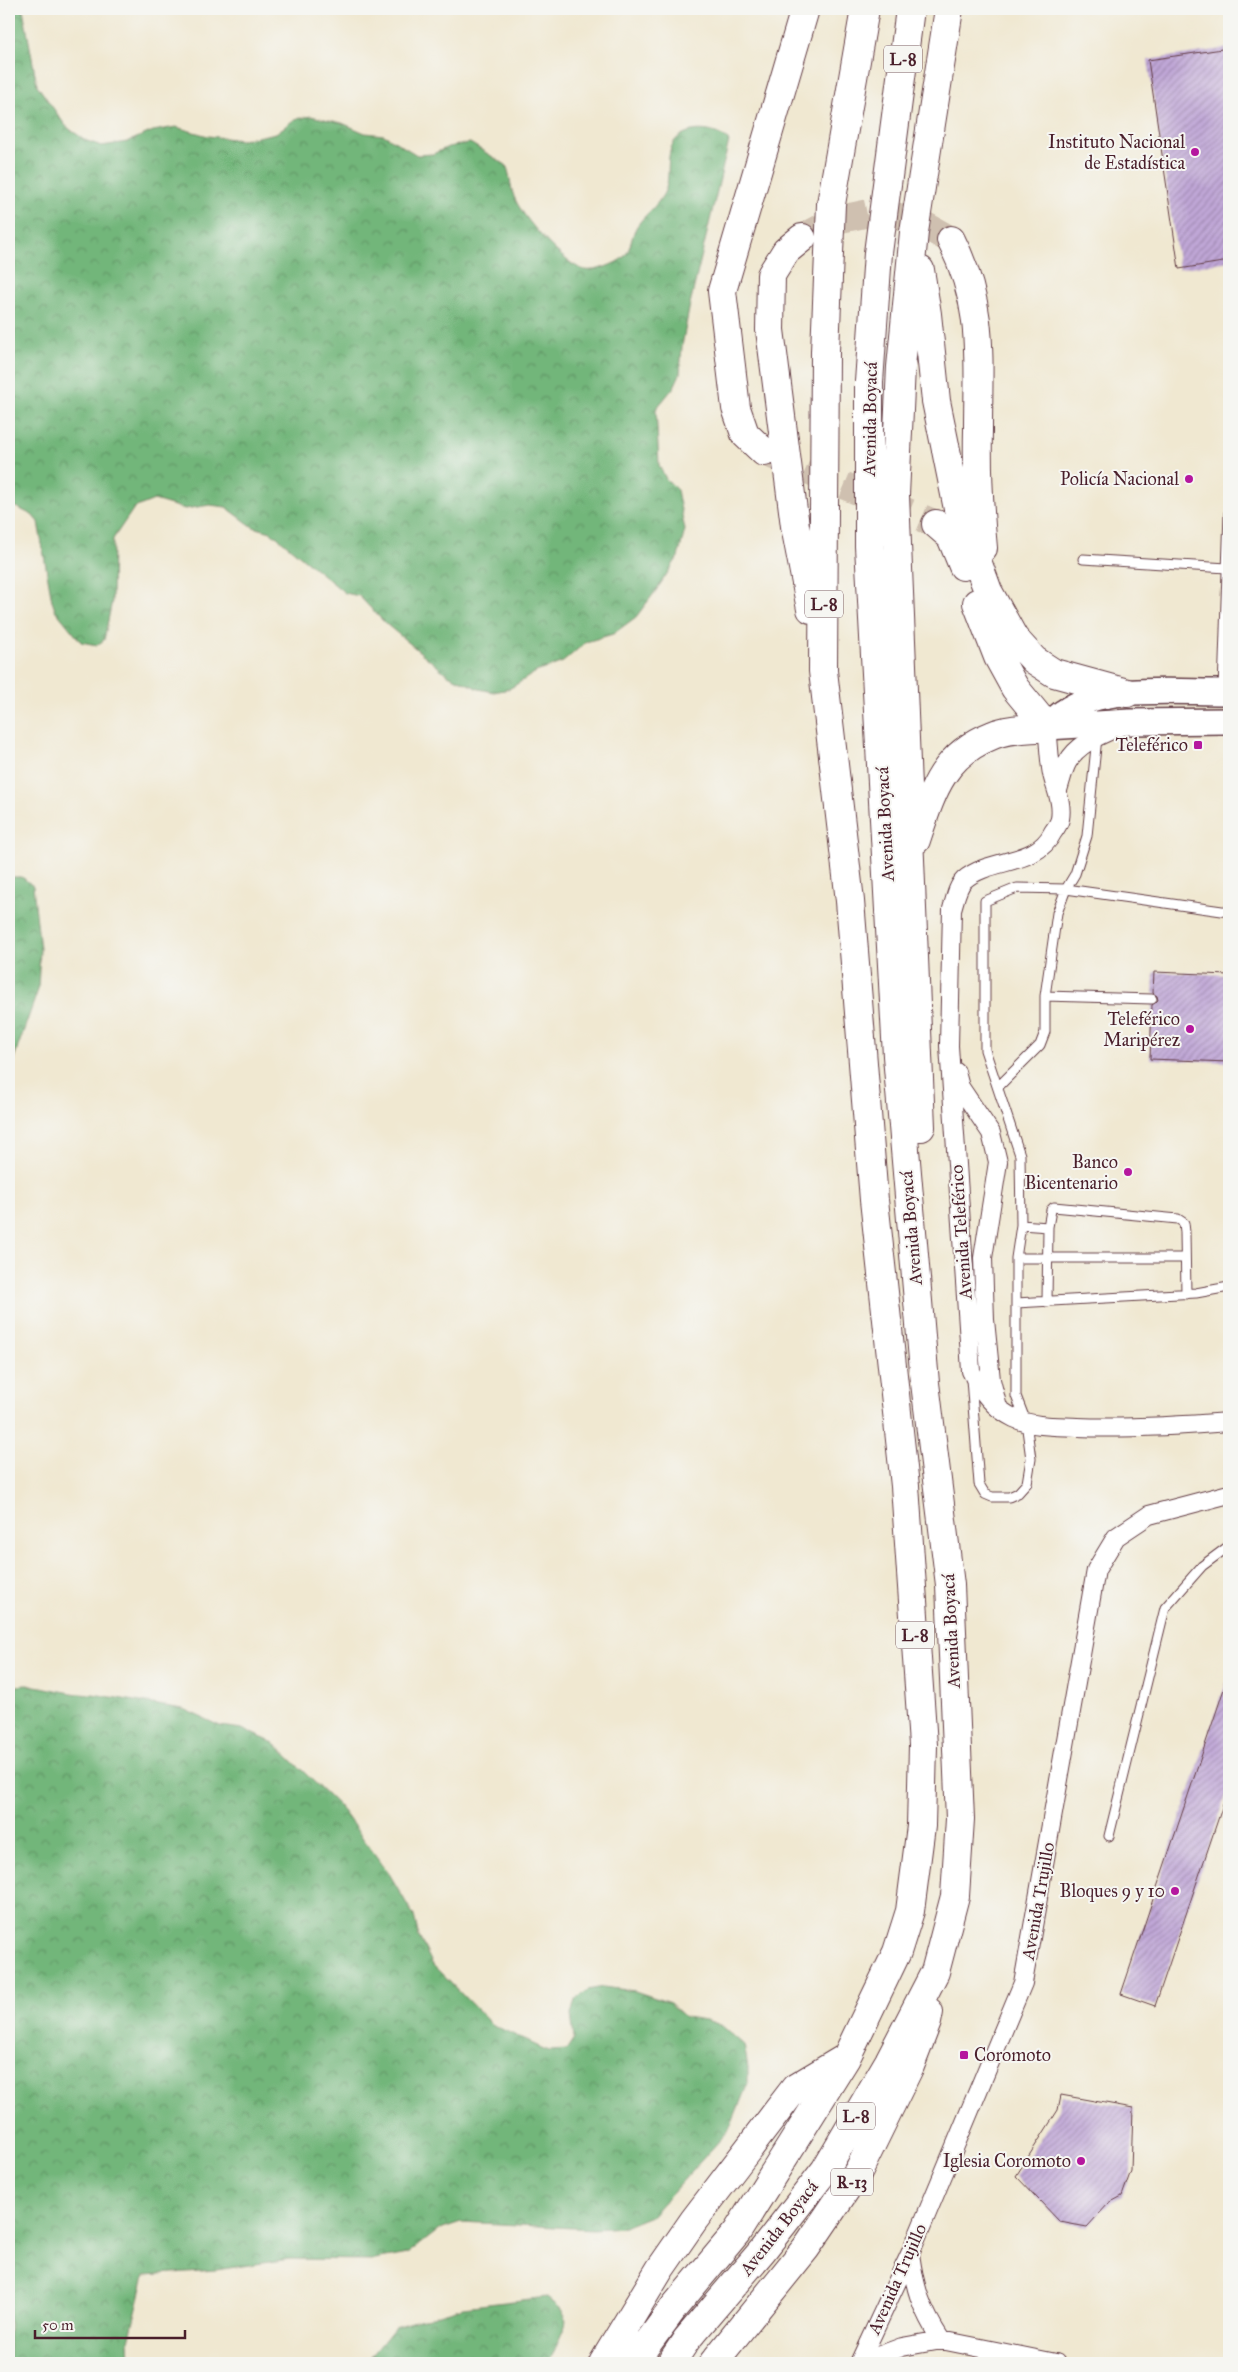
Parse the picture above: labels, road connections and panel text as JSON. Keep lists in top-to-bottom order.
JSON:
{
  "streets": {
    "highway": ["L-8", "Avenida Boyacá", "R-13"],
    "street": ["Avenida Teleférico", "Avenida Trujillo"]
  },
  "crossings": [
    ["Avenida Boyacá", "R-13"]
  ],
  "places": {
    "other": [
      "Instituto Nacional de Estadística",
      "Policía Nacional",
      "Teleférico Maripérez",
      "Banco Bicentenario",
      "Bloques 9 y 10",
      "Iglesia Coromoto"
    ],
    "transit": ["Teleférico", "Coromoto"]
  },
  "scale_bar": "50 m"
}
